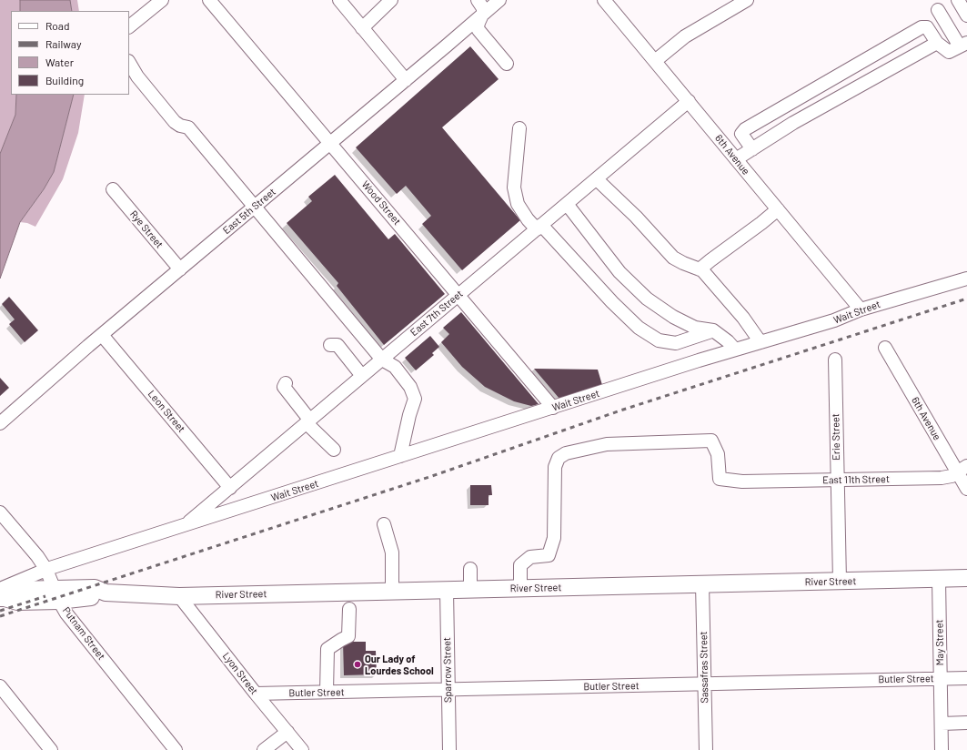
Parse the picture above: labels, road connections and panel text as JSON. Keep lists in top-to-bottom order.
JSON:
{
  "streets": {
    "main road": ["River Street"],
    "street": [
      "6th Avenue",
      "Wood Street",
      "East 5th Street",
      "Rye Street",
      "Wait Street",
      "East 7th Street",
      "Leon Street",
      "Erie Street",
      "East 11th Street",
      "Putnam Street",
      "May Street",
      "Sassafras Street",
      "Sparrow Street",
      "Lyon Street",
      "Butler Street"
    ]
  },
  "crossings": [
    ["6th Avenue", "Wait Street"],
    ["6th Avenue", "East 7th Street"],
    ["6th Avenue", "East 11th Street"],
    ["Wood Street", "East 5th Street"],
    ["Wood Street", "Wait Street"],
    ["Wood Street", "East 7th Street"],
    ["East 5th Street", "Rye Street"],
    ["East 5th Street", "Leon Street"],
    ["Wait Street", "East 7th Street"],
    ["East 7th Street", "Leon Street"],
    ["Erie Street", "East 11th Street"],
    ["Erie Street", "River Street"],
    ["East 11th Street", "River Street"],
    ["River Street", "Putnam Street"],
    ["River Street", "May Street"],
    ["River Street", "Sassafras Street"],
    ["River Street", "Sparrow Street"],
    ["River Street", "Lyon Street"],
    ["May Street", "Butler Street"],
    ["Sassafras Street", "Butler Street"],
    ["Sparrow Street", "Butler Street"],
    ["Lyon Street", "Butler Street"]
  ],
  "places": ["Our Lady of Lourdes School"],
  "legend": [
    "Road",
    "Railway",
    "Water",
    "Building"
  ]
}
